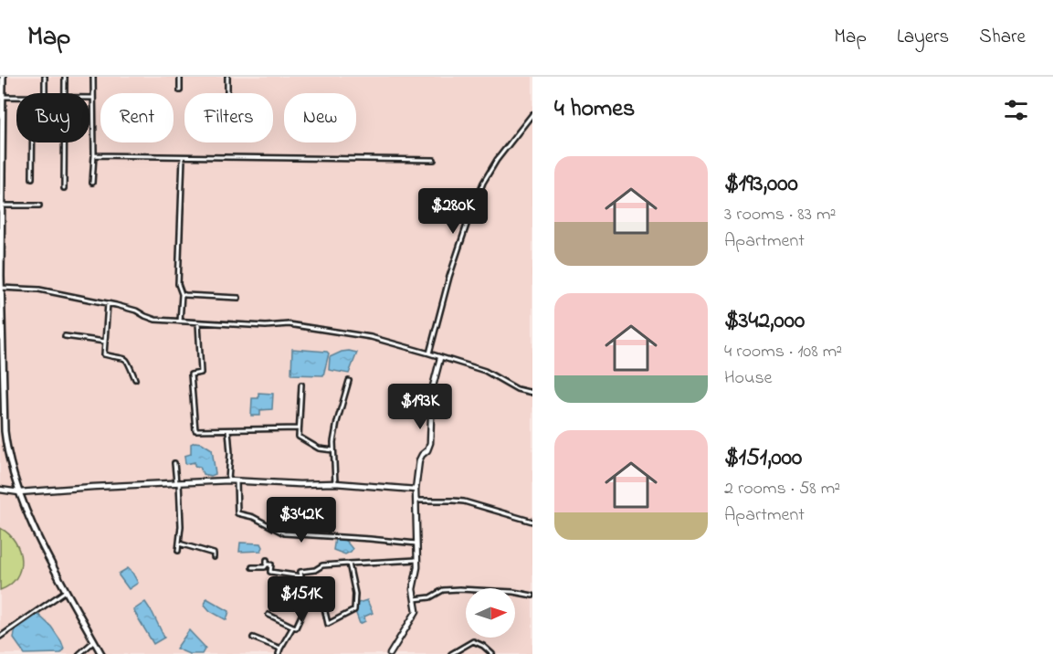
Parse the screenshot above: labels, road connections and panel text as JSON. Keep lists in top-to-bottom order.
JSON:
{
  "north": "right",
  "page": {
    "header": "Map",
    "nav": ["Map", "Layers", "Share"],
    "heading": "4 homes",
    "chip": [
      "Buy",
      "Rent",
      "Filters",
      "New"
    ],
    "list": [
      {
        "name": "$193,000",
        "note": "3 rooms · 83 m² · Apartment"
      },
      {
        "name": "$342,000",
        "note": "4 rooms · 108 m² · House"
      },
      {
        "name": "$151,000",
        "note": "2 rooms · 58 m² · Apartment"
      }
    ],
    "price": [
      "$280K",
      "$193K",
      "$342K",
      "$151K"
    ]
  }
}
